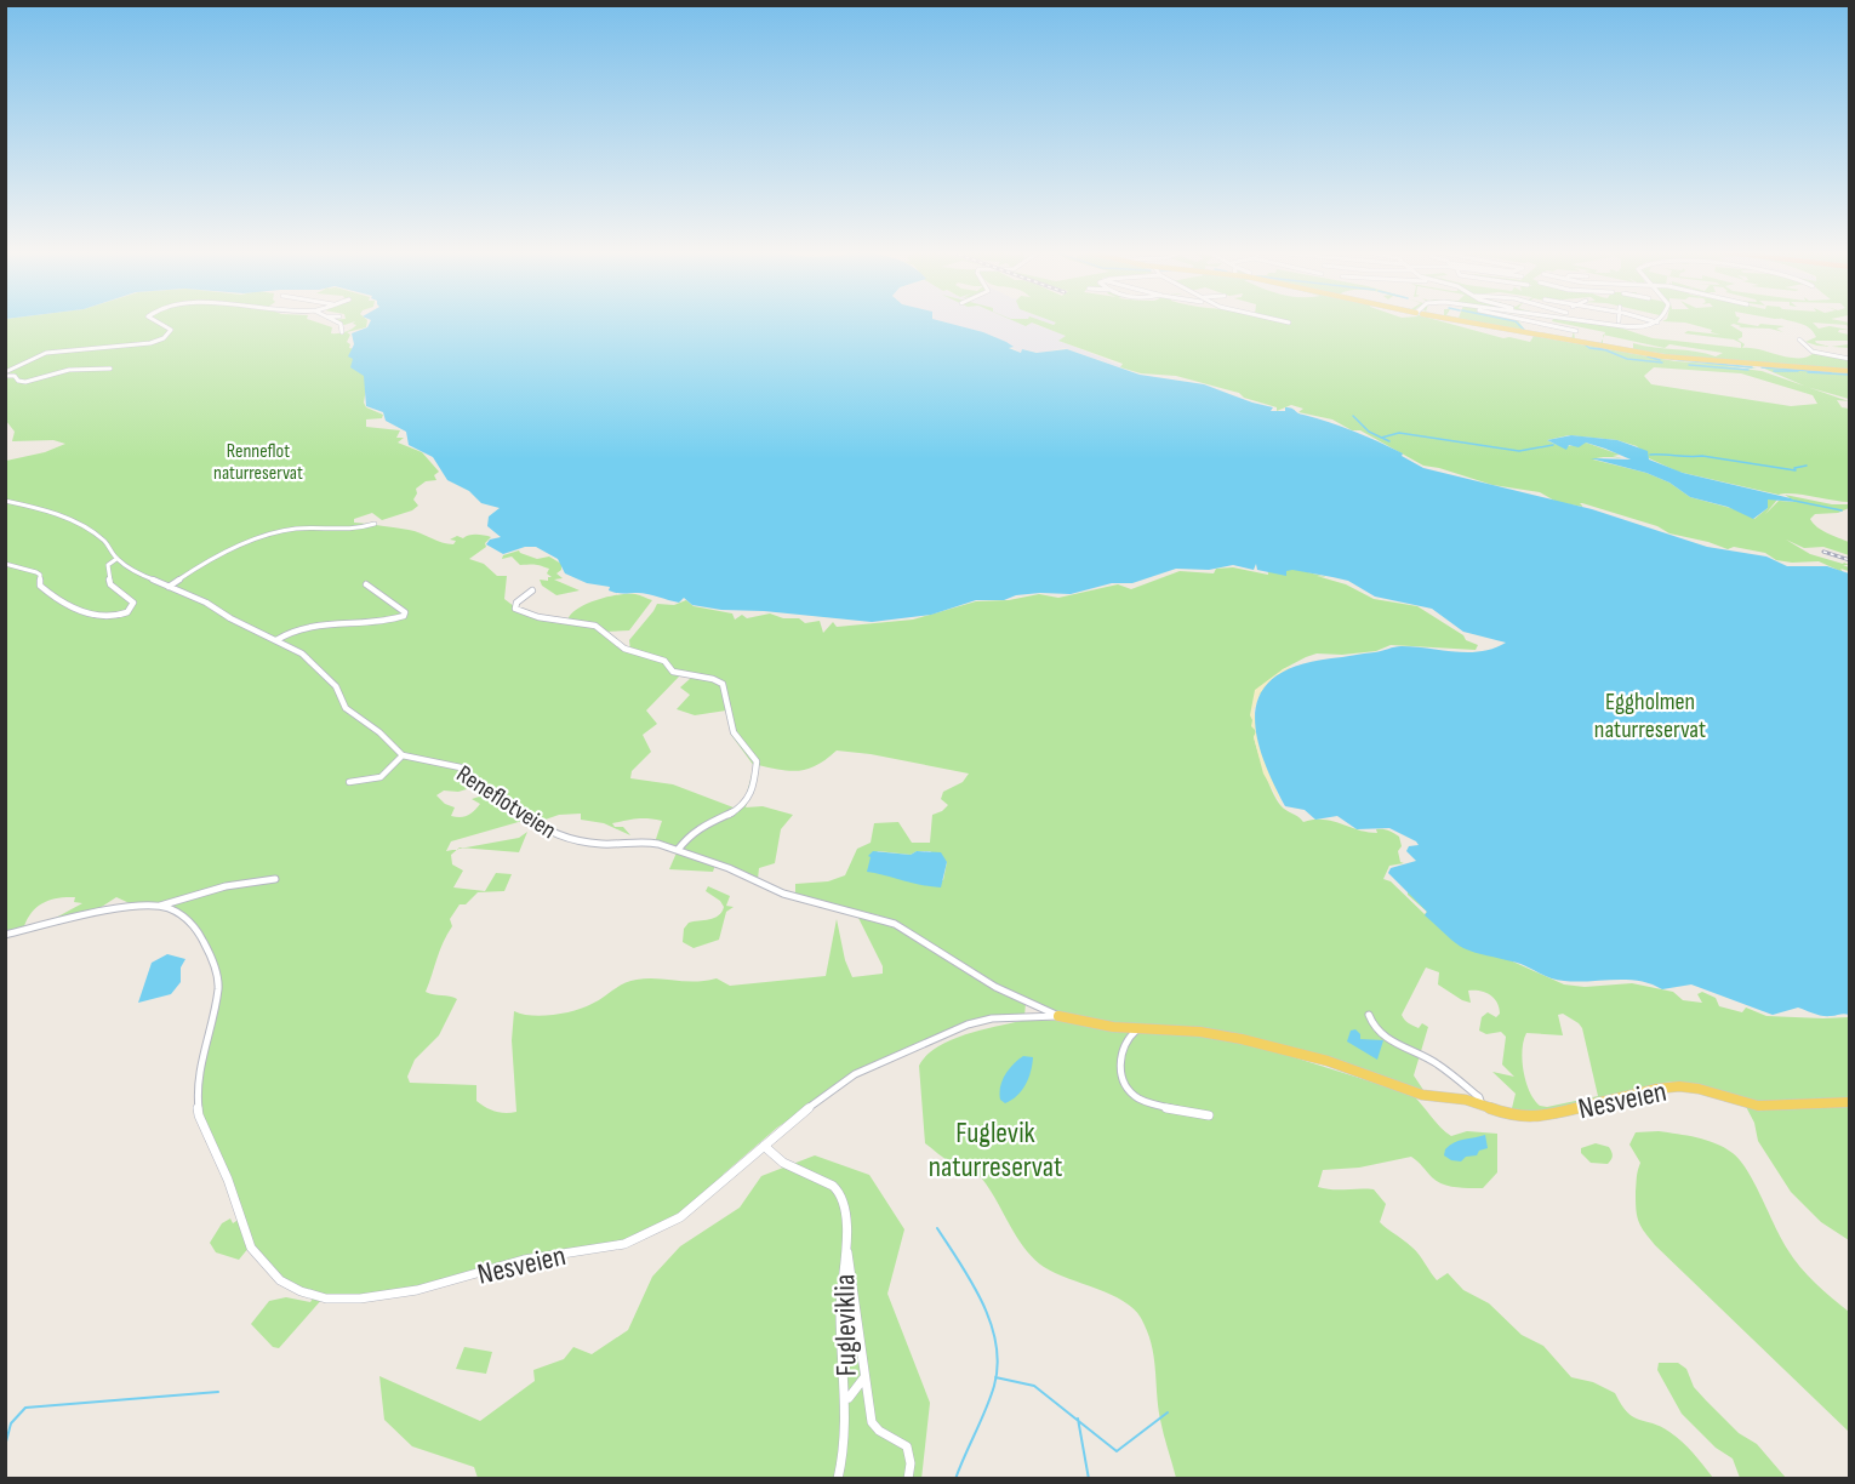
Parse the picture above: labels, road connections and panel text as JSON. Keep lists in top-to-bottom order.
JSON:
{
  "streets": {
    "main road": ["Nesveien"],
    "street": ["Reneflotveien", "Fugleviklia"]
  },
  "crossings": [
    ["Reneflotveien", "Nesveien"],
    ["Nesveien", "Fugleviklia"]
  ],
  "parks": ["Renneflot naturreservat", "Eggholmen naturreservat", "Fuglevik naturreservat"]
}
